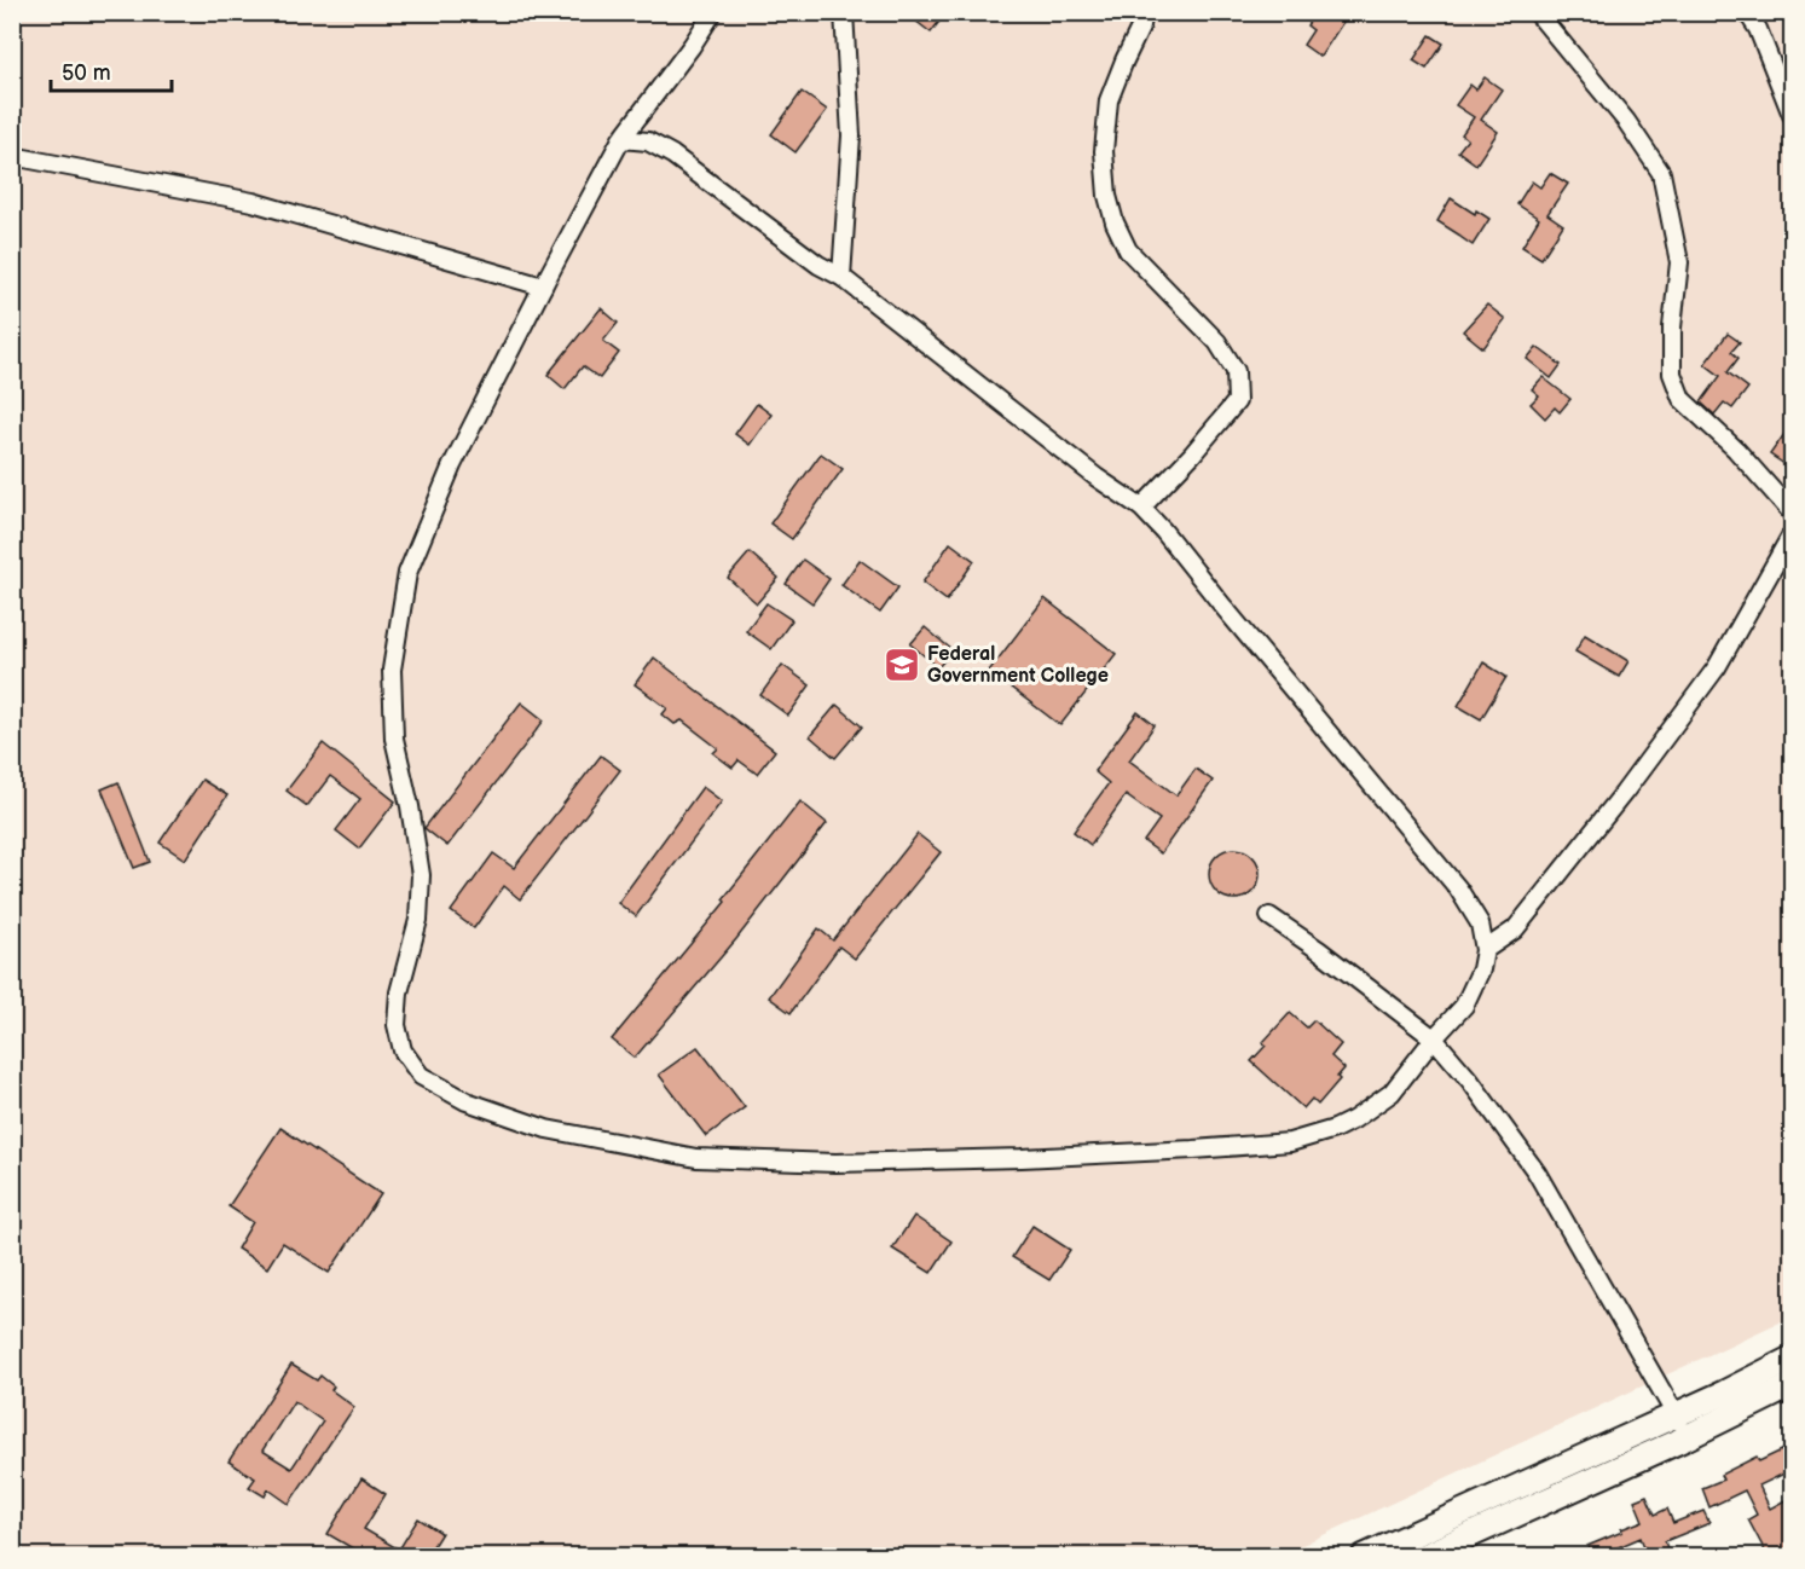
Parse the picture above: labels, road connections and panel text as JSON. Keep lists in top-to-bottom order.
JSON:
{
  "places": {
    "school or university": ["Federal Government College"]
  },
  "scale_bar": "50 m"
}
